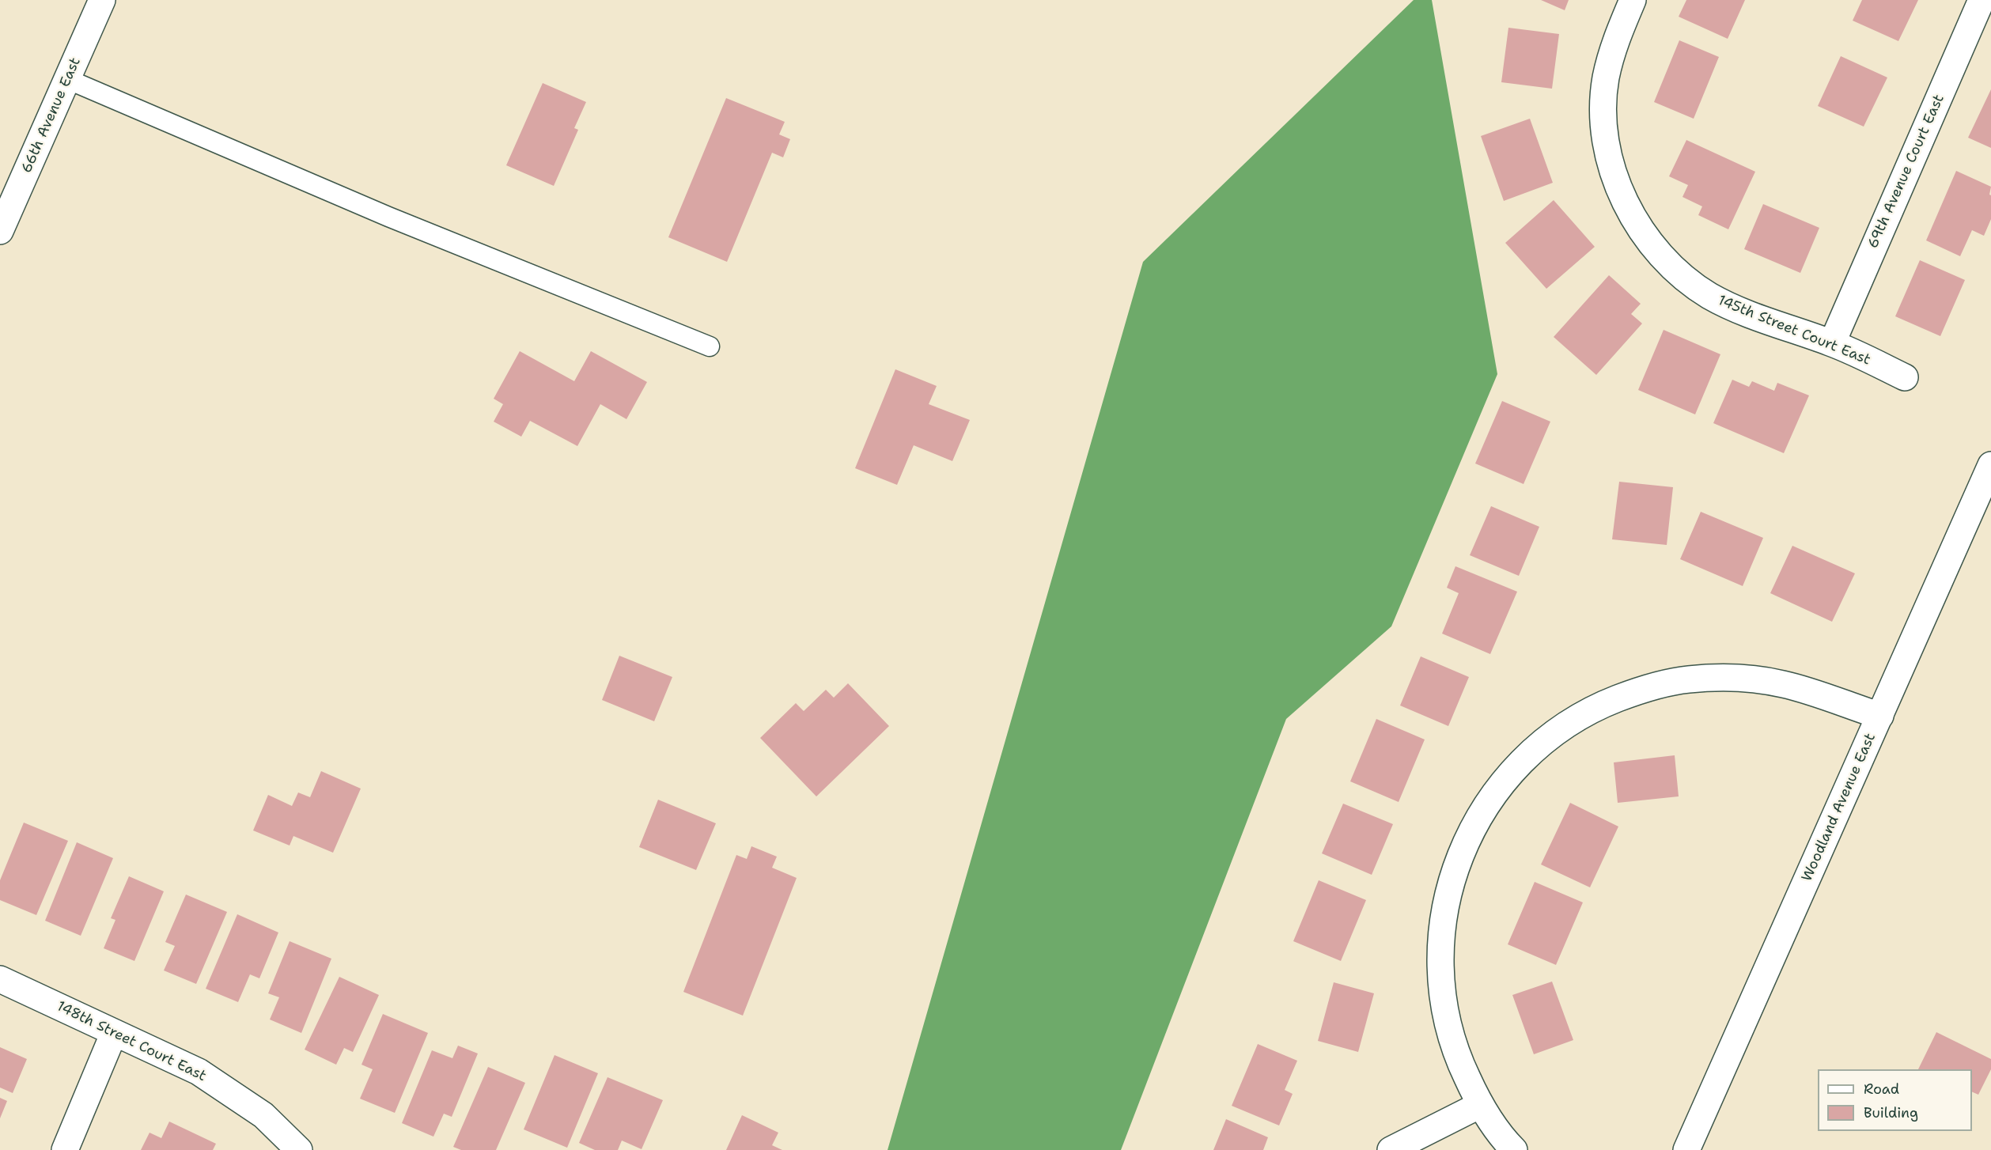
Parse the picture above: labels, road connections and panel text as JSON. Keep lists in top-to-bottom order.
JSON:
{
  "streets": {
    "street": [
      "66th Avenue East",
      "69th Avenue Court East",
      "145th Street Court East",
      "Woodland Avenue East",
      "148th Street Court East"
    ]
  },
  "crossings": [
    ["69th Avenue Court East", "145th Street Court East"]
  ],
  "legend": ["Road", "Building"]
}
